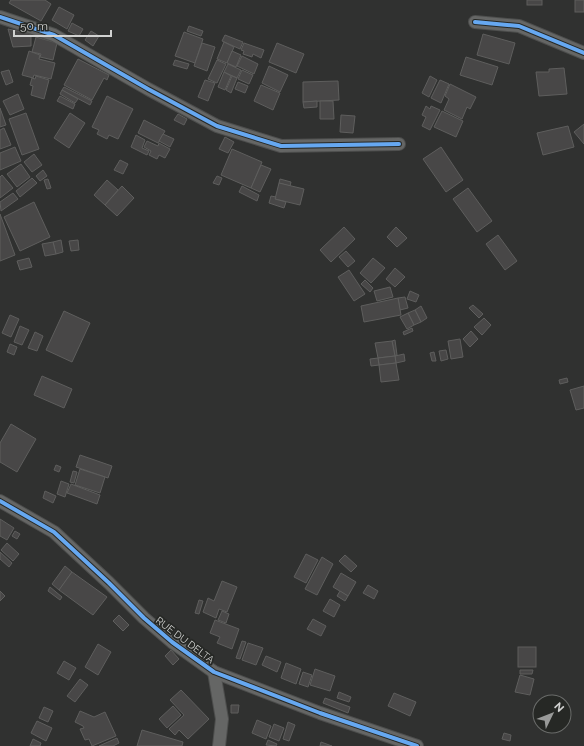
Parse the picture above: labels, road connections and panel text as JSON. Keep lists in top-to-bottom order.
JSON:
{
  "streets": {
    "street": ["RUE DU DELTA"]
  },
  "scale_bar": "50 m",
  "north": "top right"
}
